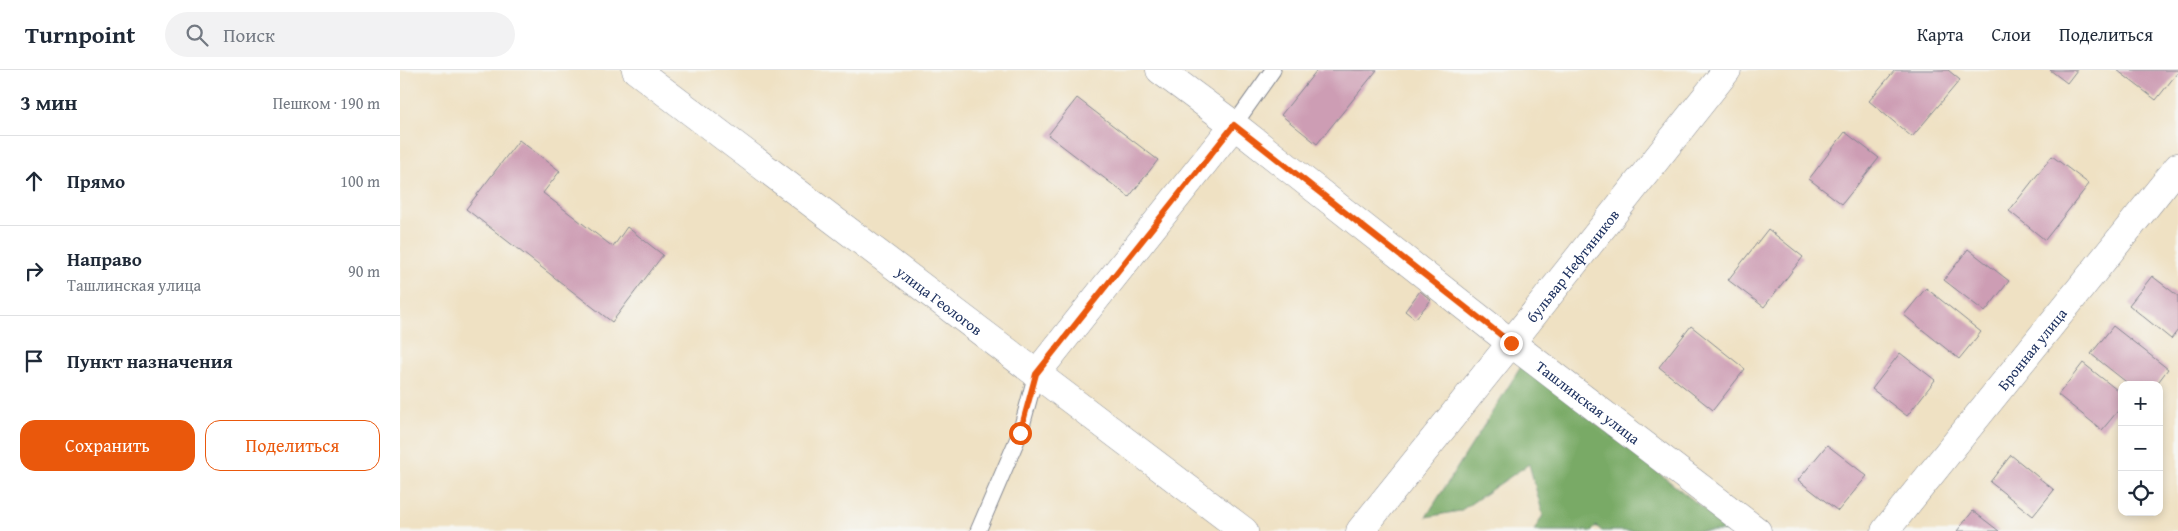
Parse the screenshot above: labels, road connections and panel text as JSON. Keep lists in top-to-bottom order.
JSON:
{
  "streets": {
    "street": [
      "бульвар Нефтяников",
      "улица Геологов",
      "Бронная улица",
      "Ташлинская улица"
    ]
  },
  "crossings": [
    ["бульвар Нефтяников", "Ташлинская улица"]
  ],
  "page": {
    "header": "Turnpoint",
    "search": "Поиск",
    "nav": ["Карта", "Слои", "Поделиться"],
    "heading": ["3 мин", "Пешком · 190 m"],
    "list": [
      ["Прямо", "100 m"],
      ["Направо", "Ташлинская улица", "90 m"],
      "Пункт назначения"
    ],
    "map_buttons": ["+", "−"],
    "buttons": ["Сохранить", "Поделиться"]
  }
}
